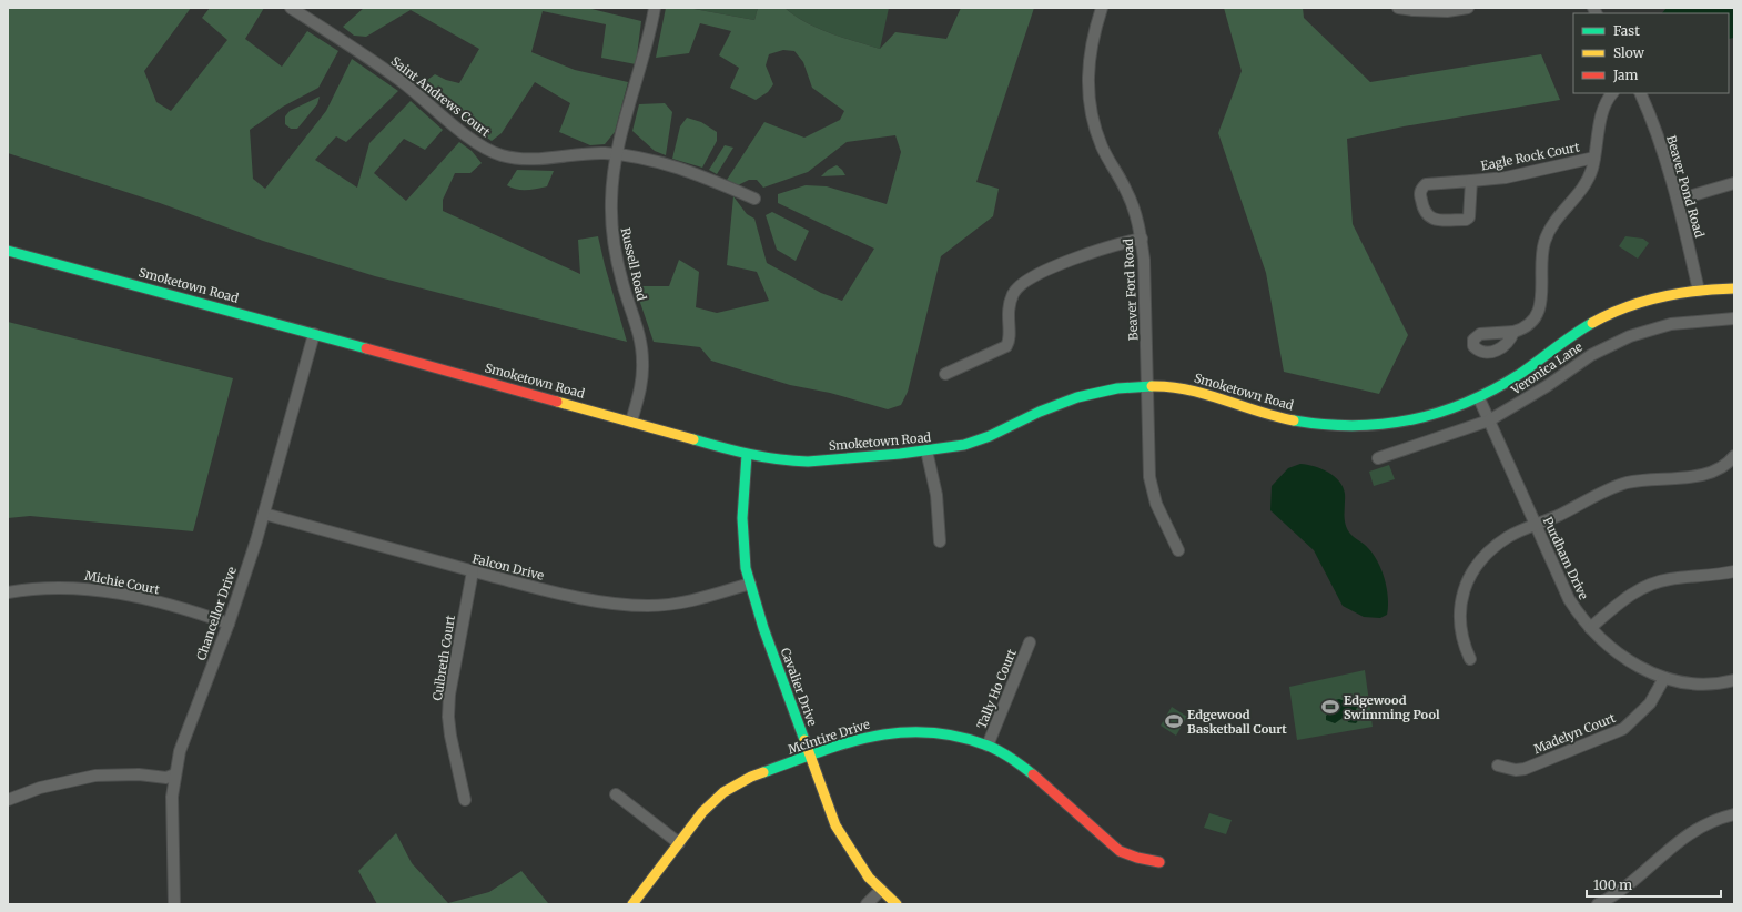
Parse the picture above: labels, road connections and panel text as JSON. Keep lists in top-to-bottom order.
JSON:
{
  "streets": {
    "main road": ["Smoketown Road", "Cavalier Drive", "McIntire Drive"],
    "street": [
      "Saint Andrews Court",
      "Eagle Rock Court",
      "Beaver Pond Road",
      "Russell Road",
      "Beaver Ford Road",
      "Veronica Lane",
      "Purdham Drive",
      "Falcon Drive",
      "Michie Court",
      "Chancellor Drive",
      "Culbreth Court",
      "Tally Ho Court",
      "Madelyn Court"
    ]
  },
  "crossings": [
    ["Saint Andrews Court", "Russell Road"],
    ["Beaver Pond Road", "Smoketown Road"],
    ["Russell Road", "Smoketown Road"],
    ["Smoketown Road", "Beaver Ford Road"],
    ["Smoketown Road", "Purdham Drive"],
    ["Smoketown Road", "Chancellor Drive"],
    ["Smoketown Road", "Cavalier Drive"],
    ["Veronica Lane", "Purdham Drive"],
    ["Purdham Drive", "Madelyn Court"],
    ["Falcon Drive", "Chancellor Drive"],
    ["Falcon Drive", "Culbreth Court"],
    ["Falcon Drive", "Cavalier Drive"],
    ["Michie Court", "Chancellor Drive"],
    ["Cavalier Drive", "McIntire Drive"],
    ["Tally Ho Court", "McIntire Drive"]
  ],
  "places": {
    "sports": ["Edgewood Swimming Pool", "Edgewood Basketball Court"]
  },
  "legend": ["Fast", "Slow", "Jam"],
  "scale_bar": "100 m"
}
